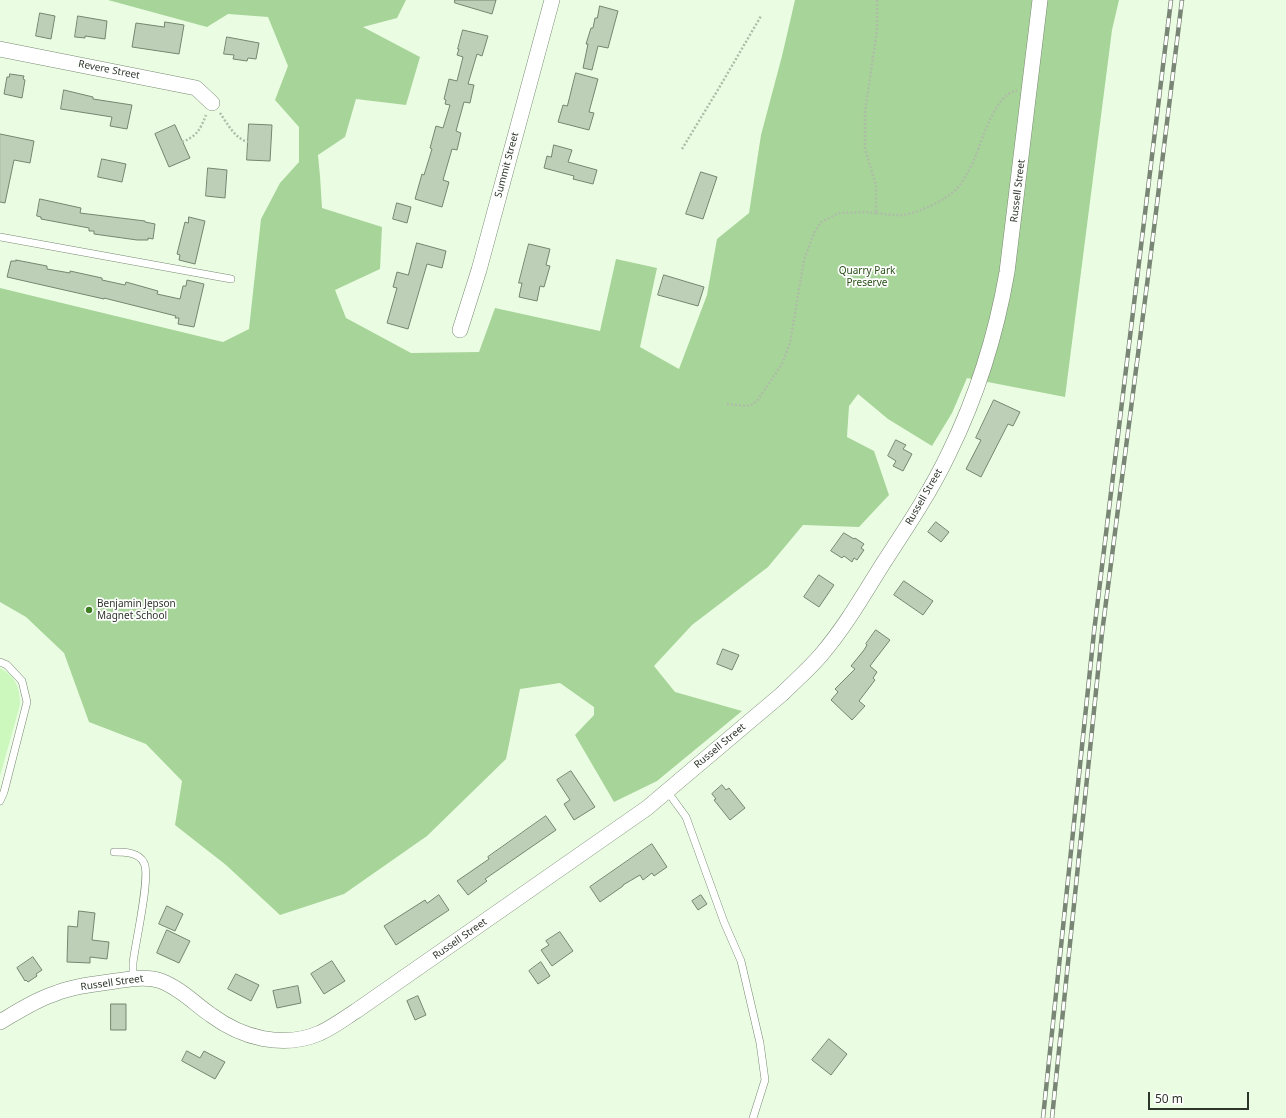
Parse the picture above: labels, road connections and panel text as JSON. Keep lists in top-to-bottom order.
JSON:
{
  "streets": {
    "street": ["Revere Street", "Summit Street", "Russell Street"]
  },
  "parks": ["Quarry Park Preserve"],
  "places": ["Benjamin Jepson Magnet School"],
  "scale_bar": "50 m"
}
